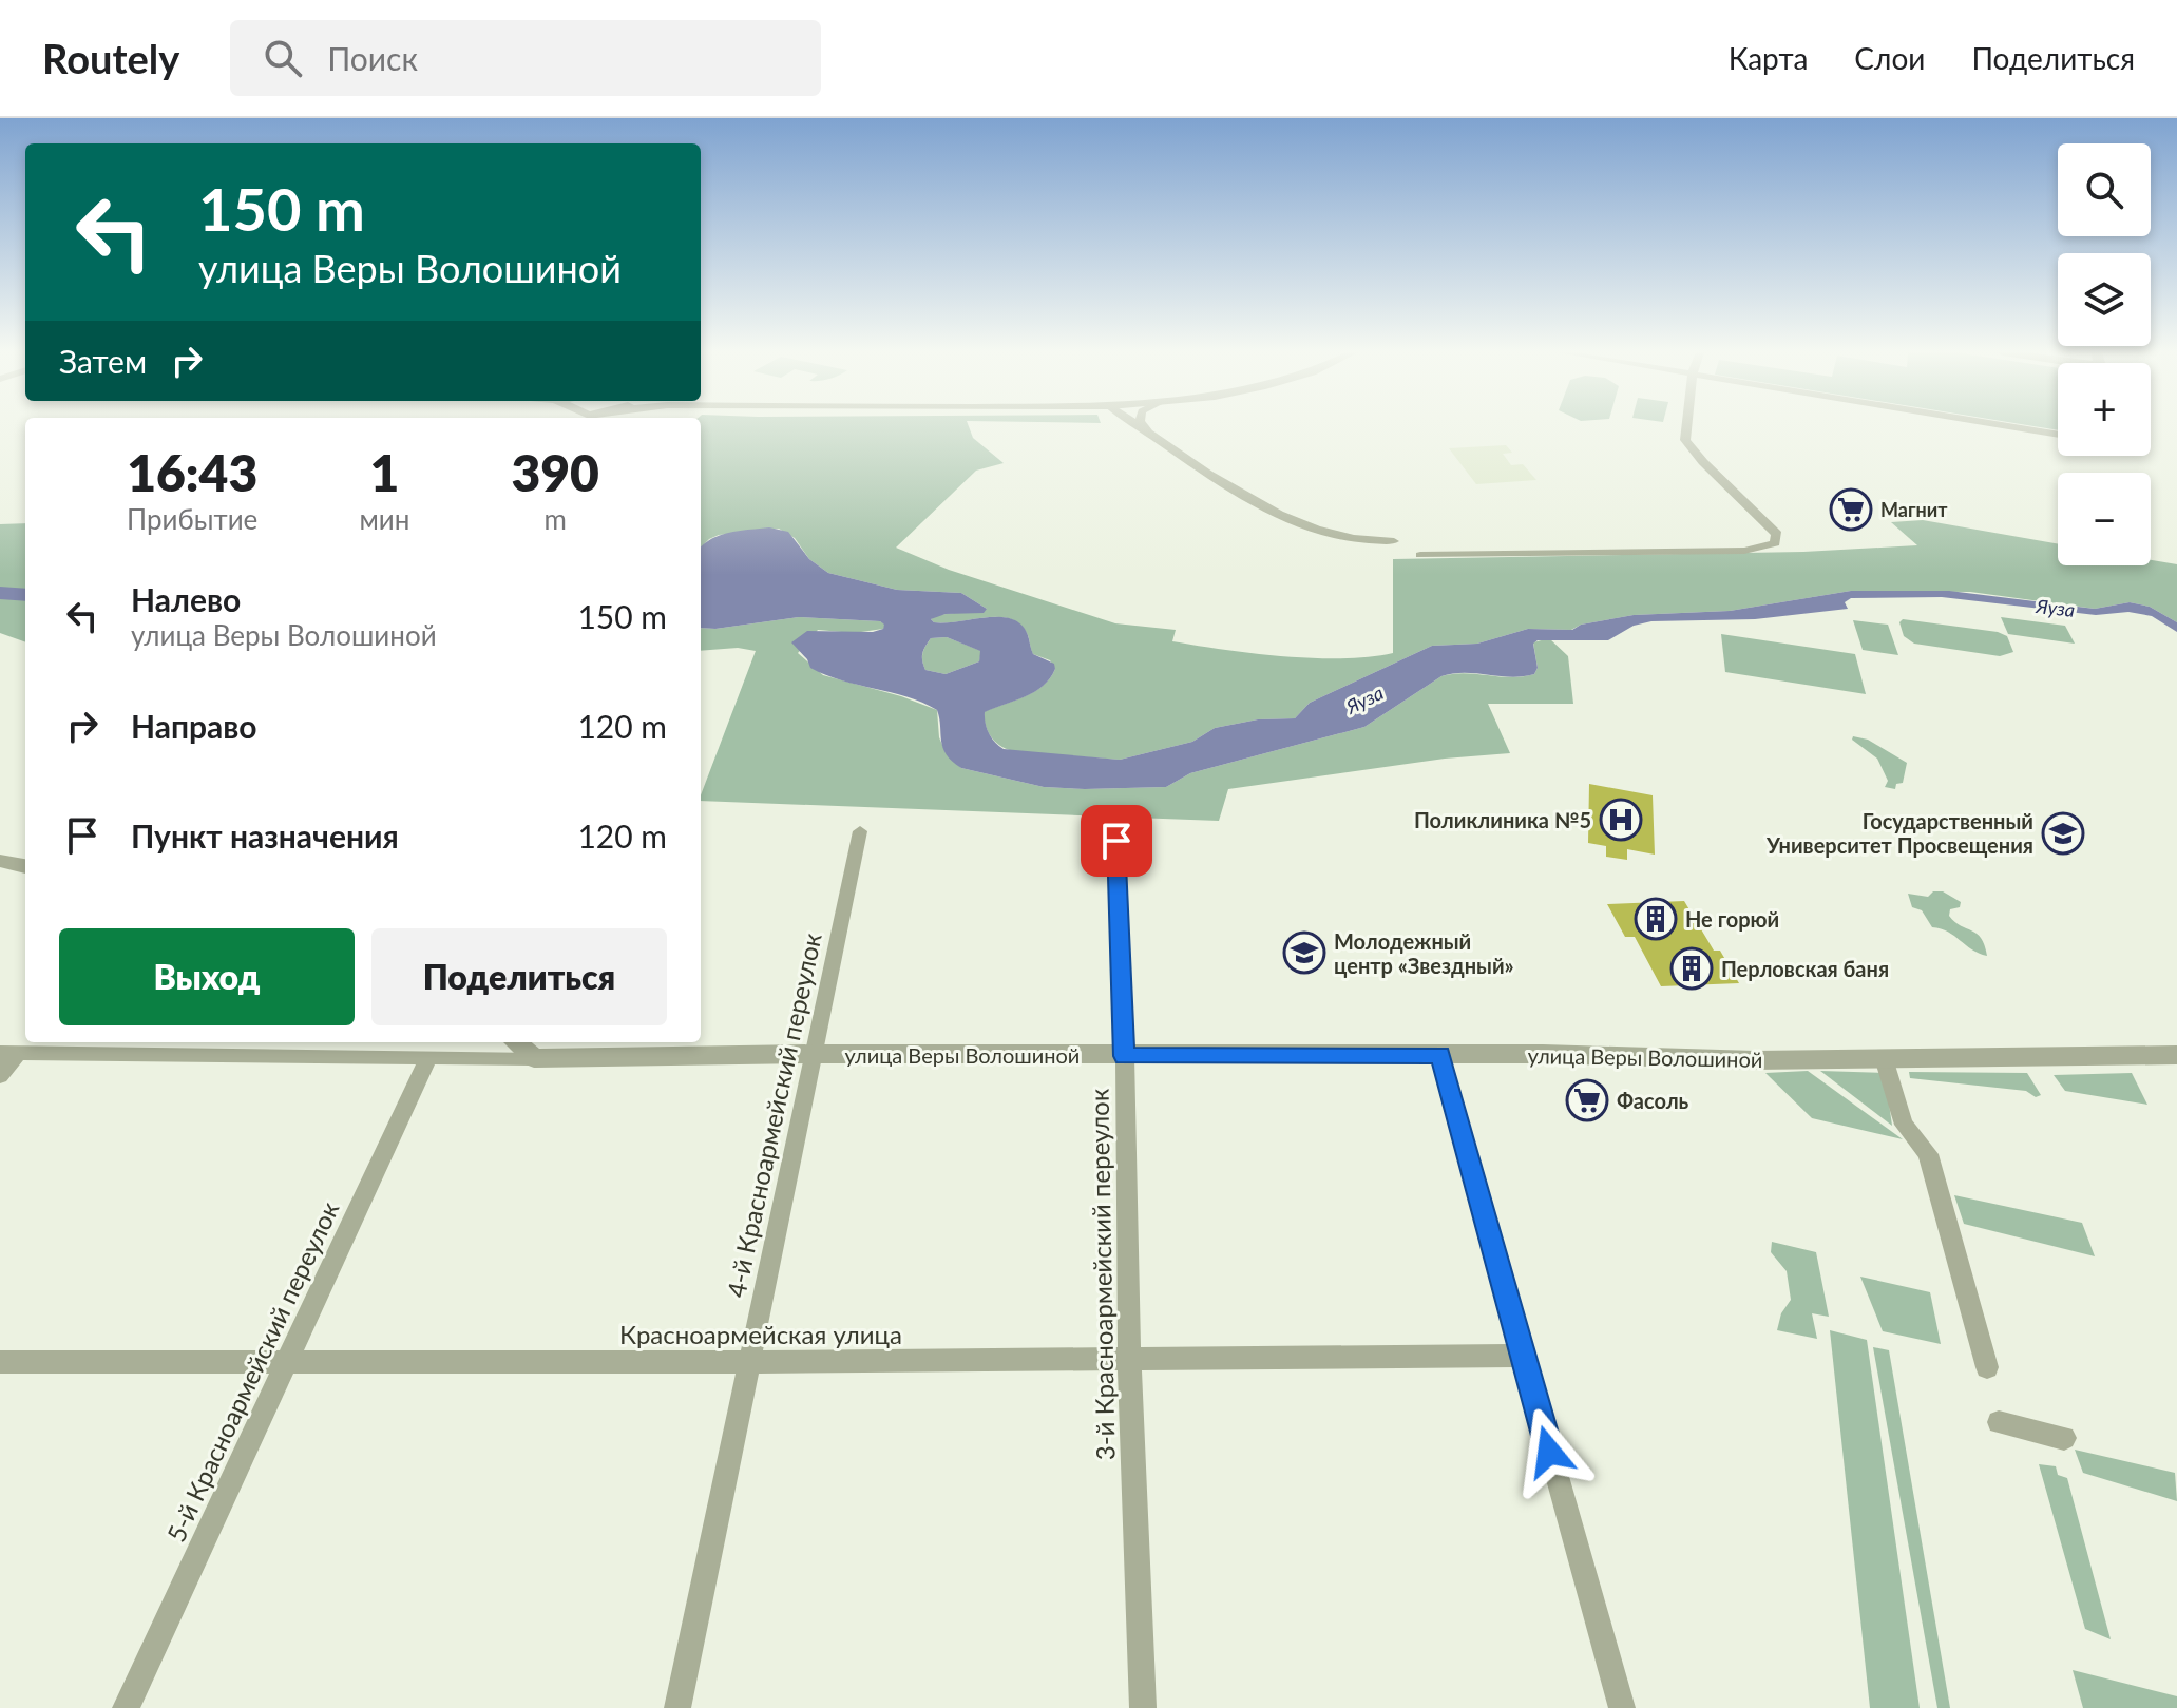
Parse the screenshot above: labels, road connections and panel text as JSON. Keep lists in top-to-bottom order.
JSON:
{
  "streets": {
    "street": [
      "улица Веры Волошиной",
      "4-й Красноармейский переулок",
      "3-й Красноармейский переулок",
      "Красноармейская улица",
      "5-й Красноармейский переулок"
    ]
  },
  "crossings": [
    ["улица Веры Волошиной", "4-й Красноармейский переулок"],
    ["улица Веры Волошиной", "3-й Красноармейский переулок"],
    ["улица Веры Волошиной", "5-й Красноармейский переулок"],
    ["4-й Красноармейский переулок", "Красноармейская улица"],
    ["3-й Красноармейский переулок", "Красноармейская улица"],
    ["Красноармейская улица", "5-й Красноармейский переулок"]
  ],
  "water": ["Яуза"],
  "places": {
    "supermarket": ["Магнит", "Фасоль"],
    "hospital": ["Поликлиника №5"],
    "school or university": ["Государственный Университет Просвещения", "Молодежный центр «Звездный»"],
    "building": ["Не горюй", "Перловская баня"]
  },
  "page": {
    "header": "Routely",
    "search": "Поиск",
    "nav": ["Карта", "Слои", "Поделиться"],
    "map_buttons": ["+", "−"],
    "turn": ["150 m", "улица Веры Волошиной"],
    "then": "Затем",
    "eta": [
      "16:43",
      "Прибытие",
      "1",
      "мин",
      "390",
      "m"
    ],
    "list": [
      {
        "name": "Налево",
        "note": "улица Веры Волошиной",
        "value": "150 m"
      },
      {
        "name": "Направо",
        "value": "120 m"
      },
      {
        "name": "Пункт назначения",
        "value": "120 m"
      }
    ],
    "buttons": ["Выход", "Поделиться"]
  }
}
